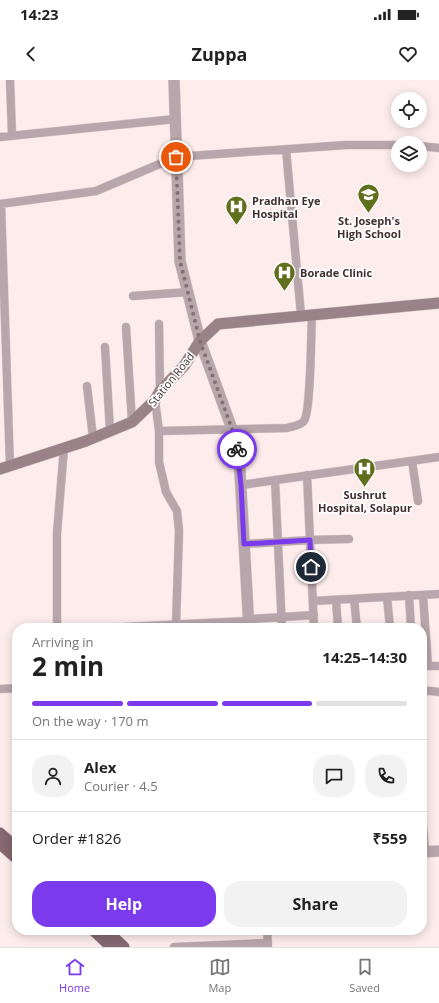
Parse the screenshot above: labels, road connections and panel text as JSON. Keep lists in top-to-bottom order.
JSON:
{
  "streets": {
    "main road": ["Station Road"]
  },
  "places": {
    "school or university": ["St. Joseph's High School"],
    "hospital": ["Pradhan Eye Hospital", "Borade Clinic", "Sushrut Hospital, Solapur"]
  },
  "page": {
    "status": "14:23",
    "header": "Zuppa",
    "heading": ["2 min", "Arriving in", "14:25–14:30"],
    "panel": [
      "Alex",
      "Courier · 4.5",
      "Order #1826",
      "₹559"
    ],
    "bar": "On the way · 170 m",
    "buttons": ["Help", "Share"],
    "tabs": ["Home", "Map", "Saved"]
  }
}
